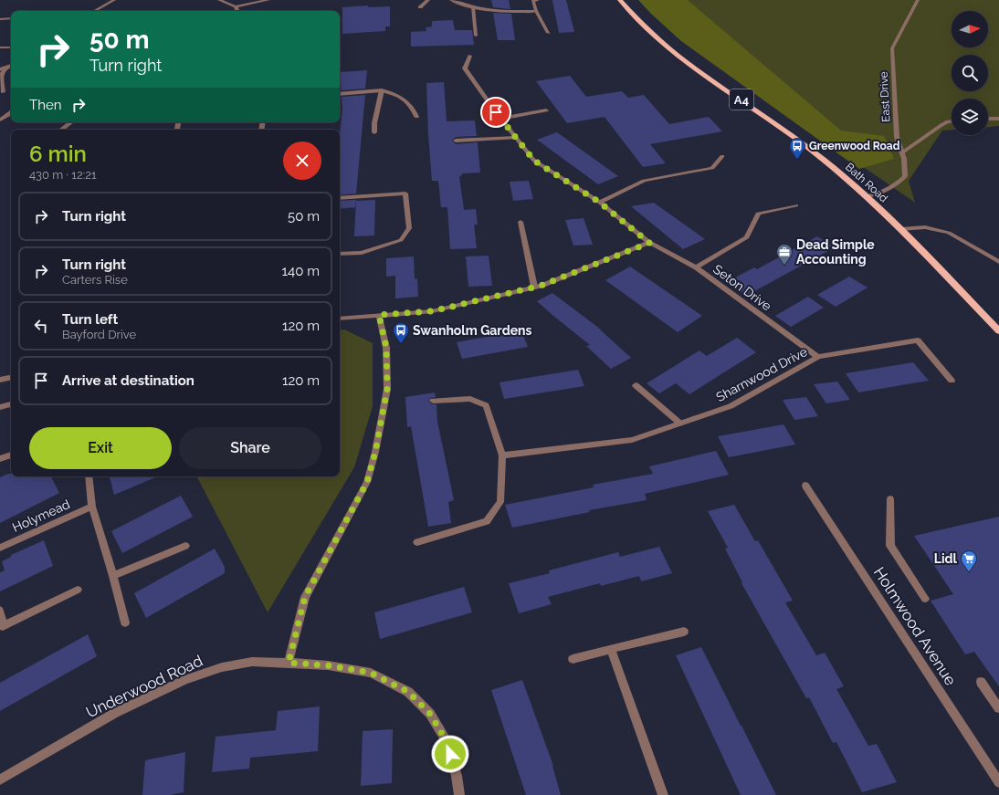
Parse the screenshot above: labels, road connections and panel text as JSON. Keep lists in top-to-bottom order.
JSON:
{
  "streets": {
    "main road": ["A4", "Bath Road"],
    "street": [
      "East Drive",
      "Seton Drive",
      "Sharnwood Drive",
      "Holymead",
      "Holmwood Avenue",
      "Underwood Road"
    ]
  },
  "crossings": [
    ["East Drive", "Bath Road"],
    ["Seton Drive", "Sharnwood Drive"]
  ],
  "places": {
    "bus stop": ["Greenwood Road", "Swanholm Gardens"],
    "office": ["Dead Simple Accounting"],
    "supermarket": ["Lidl"]
  },
  "north": "right",
  "page": {
    "turn": ["50 m", "Turn right"],
    "then": "Then",
    "heading": ["6 min", "430 m · 12:21"],
    "list": [
      {
        "name": "Turn right",
        "value": "50 m"
      },
      {
        "name": "Turn right",
        "note": "Carters Rise",
        "value": "140 m"
      },
      {
        "name": "Turn left",
        "note": "Bayford Drive",
        "value": "120 m"
      },
      {
        "name": "Arrive at destination",
        "value": "120 m"
      }
    ],
    "buttons": ["Exit", "Share"]
  }
}
